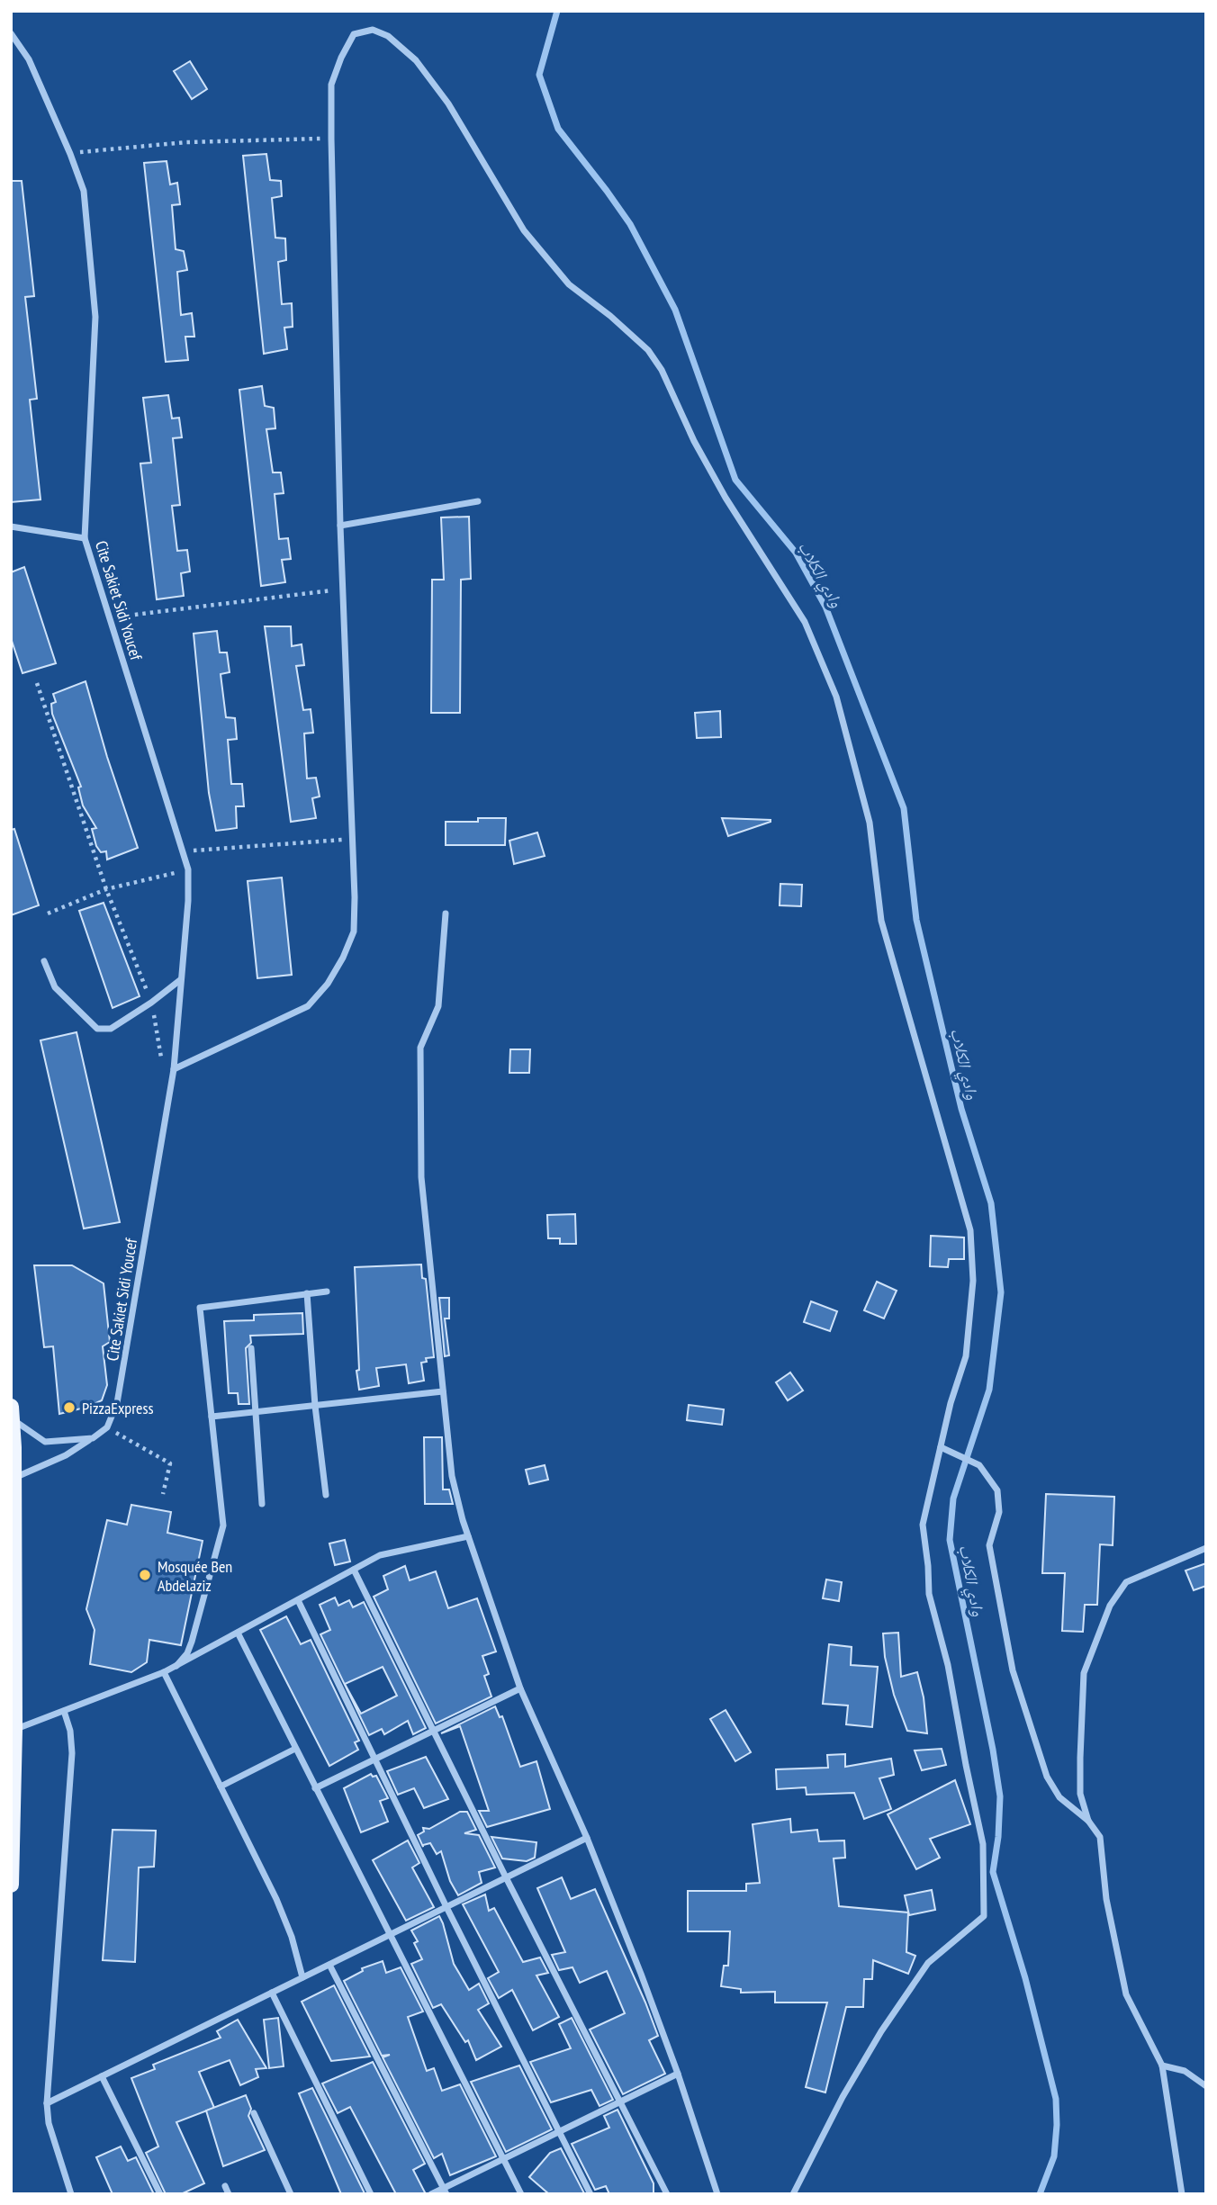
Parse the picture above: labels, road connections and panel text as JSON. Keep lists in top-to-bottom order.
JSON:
{
  "streets": {
    "street": ["Cite Sakiet Sidi Youcef"]
  },
  "water": ["وادي الكلاب"],
  "places": ["PizzaExpress", "Mosquée Ben Abdelaziz"]
}
